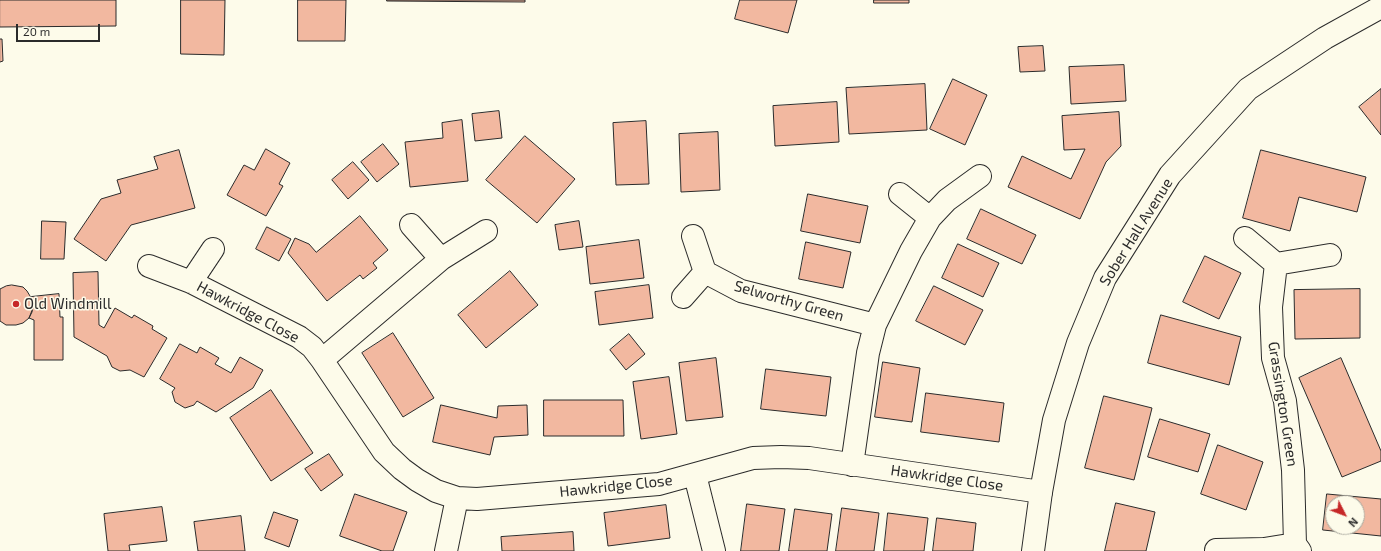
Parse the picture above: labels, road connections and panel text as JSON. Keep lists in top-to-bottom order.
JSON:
{
  "streets": {
    "street": [
      "Sober Hall Avenue",
      "Selworthy Green",
      "Hawkridge Close",
      "Grassington Green"
    ]
  },
  "crossings": [
    ["Sober Hall Avenue", "Hawkridge Close"]
  ],
  "places": ["Old Windmill"],
  "scale_bar": "20 m",
  "north": "bottom right"
}
